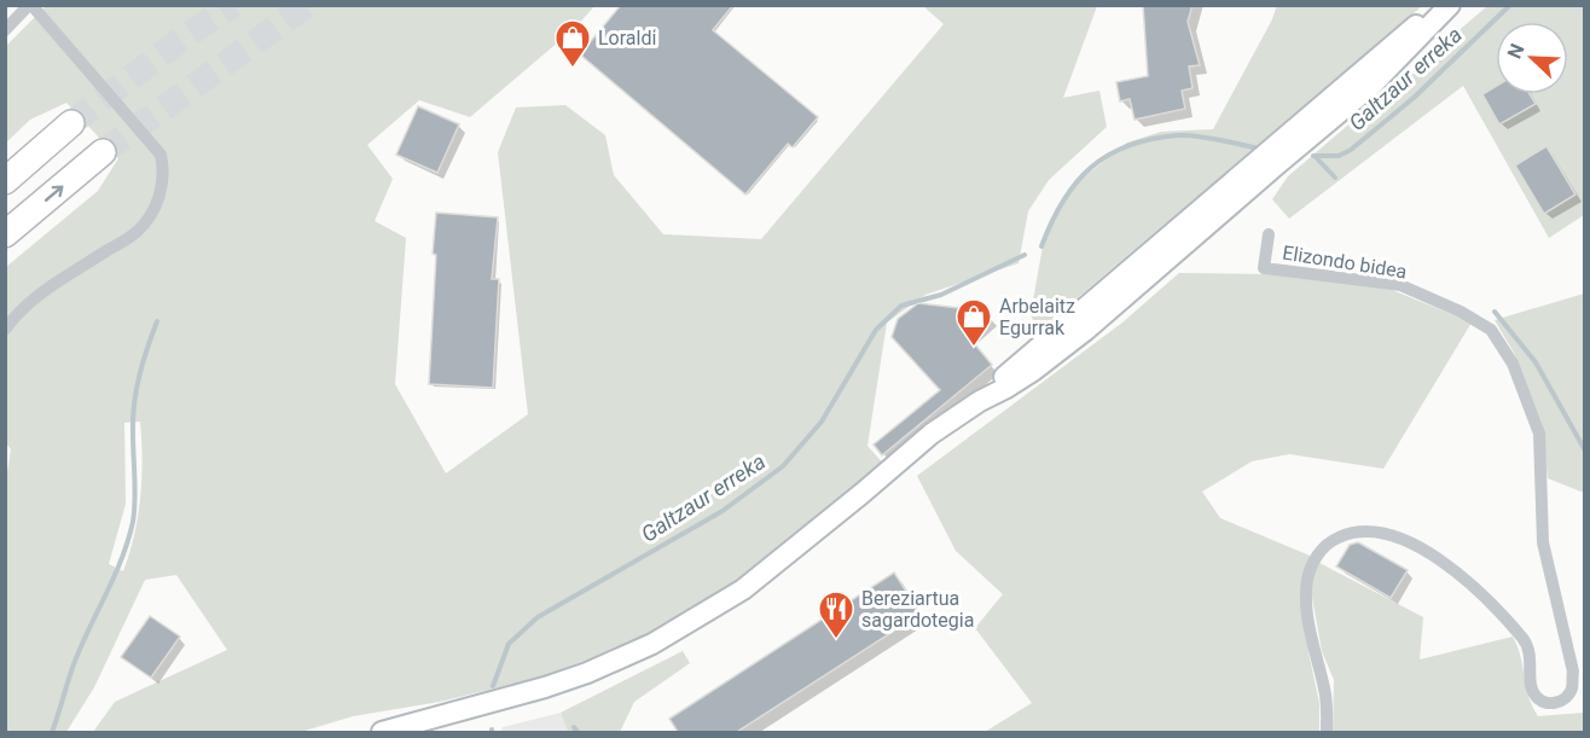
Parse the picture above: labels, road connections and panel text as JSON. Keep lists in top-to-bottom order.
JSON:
{
  "streets": {
    "street": ["Elizondo bidea"]
  },
  "water": ["Galtzaur erreka"],
  "places": {
    "shop": ["Loraldi", "Arbelaitz Egurrak"],
    "restaurant": ["Bereziartua sagardotegia"]
  },
  "north": "top left"
}
